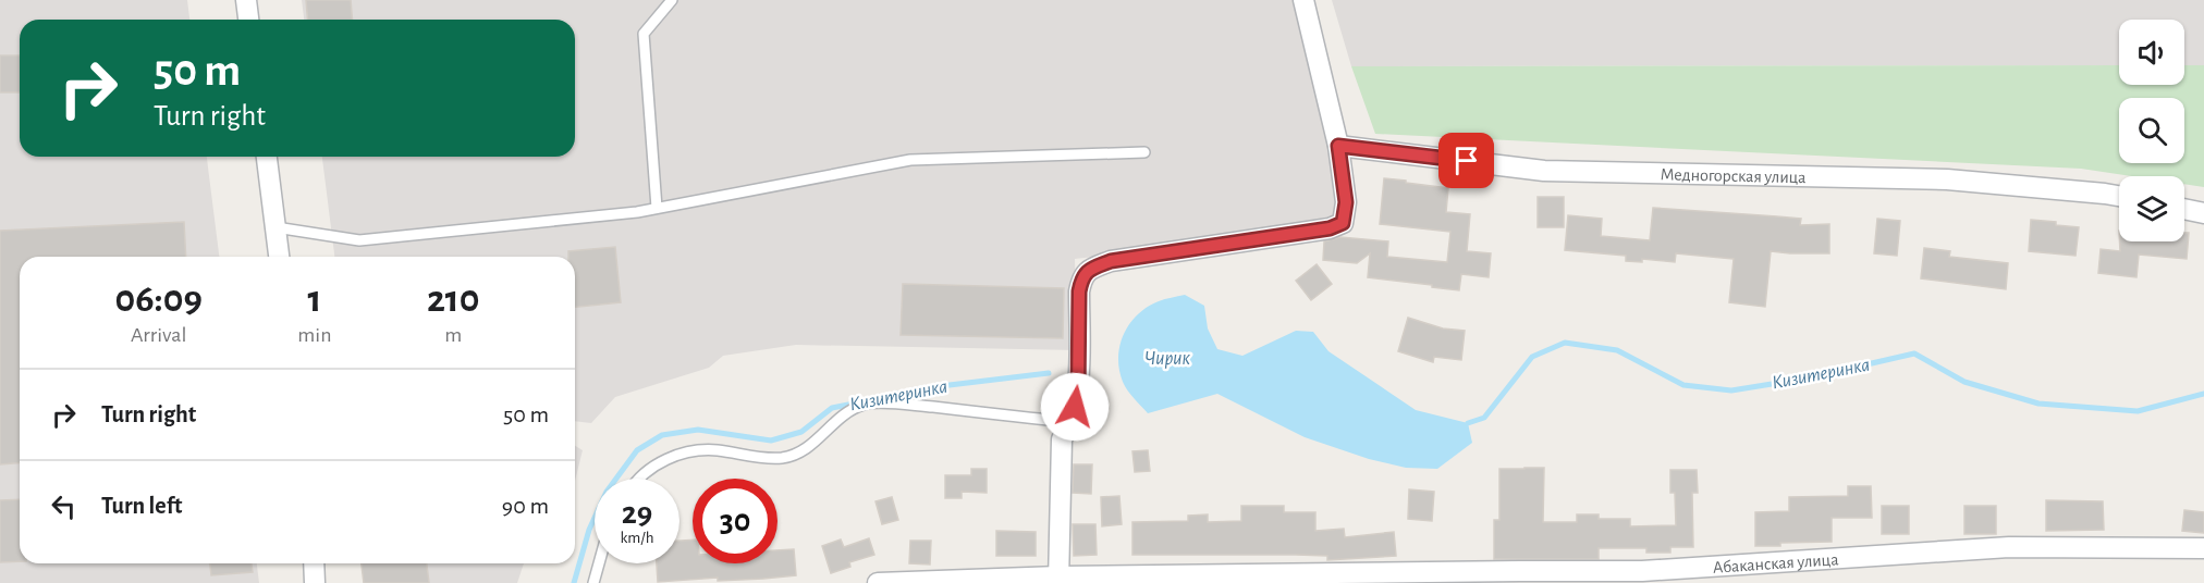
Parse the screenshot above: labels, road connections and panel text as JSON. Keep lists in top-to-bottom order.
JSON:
{
  "streets": {
    "street": ["Медногорская улица", "Абаканская улица"]
  },
  "water": ["Чирик", "Кизитеринка"],
  "page": {
    "turn": ["50 m", "Turn right"],
    "eta": [
      "06:09",
      "Arrival",
      "1",
      "min",
      "210",
      "m"
    ],
    "list": [
      {
        "name": "Turn right",
        "value": "50 m"
      },
      {
        "name": "Turn left",
        "value": "90 m"
      }
    ],
    "speed": "29 km/h",
    "limit": "30"
  }
}
